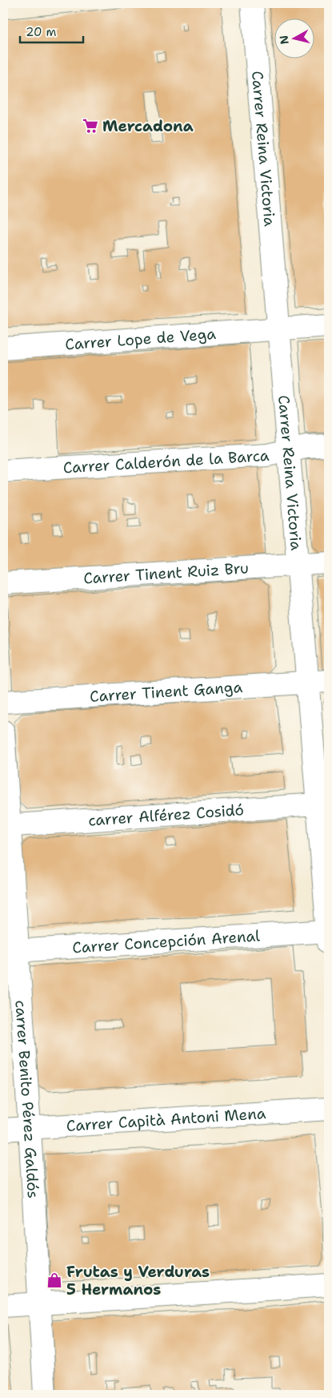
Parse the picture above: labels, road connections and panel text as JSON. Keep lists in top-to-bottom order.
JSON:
{
  "streets": {
    "street": [
      "Carrer Reina Victoria",
      "Carrer Lope de Vega",
      "Carrer Calderón de la Barca",
      "Carrer Tinent Ruiz Bru",
      "Carrer Tinent Ganga",
      "carrer Alférez Cosidó",
      "Carrer Concepción Arenal",
      "carrer Benito Pérez Galdós",
      "Carrer Capità Antoni Mena"
    ]
  },
  "crossings": [
    ["Carrer Reina Victoria", "Carrer Lope de Vega"],
    ["Carrer Reina Victoria", "Carrer Calderón de la Barca"],
    ["Carrer Reina Victoria", "Carrer Tinent Ruiz Bru"],
    ["Carrer Reina Victoria", "Carrer Tinent Ganga"],
    ["Carrer Reina Victoria", "carrer Alférez Cosidó"],
    ["Carrer Reina Victoria", "Carrer Concepción Arenal"],
    ["carrer Alférez Cosidó", "carrer Benito Pérez Galdós"],
    ["Carrer Concepción Arenal", "carrer Benito Pérez Galdós"],
    ["carrer Benito Pérez Galdós", "Carrer Capità Antoni Mena"]
  ],
  "places": {
    "supermarket": ["Mercadona"],
    "shop": ["Frutas y Verduras 5 Hermanos"]
  },
  "scale_bar": "20 m",
  "north": "left"
}
